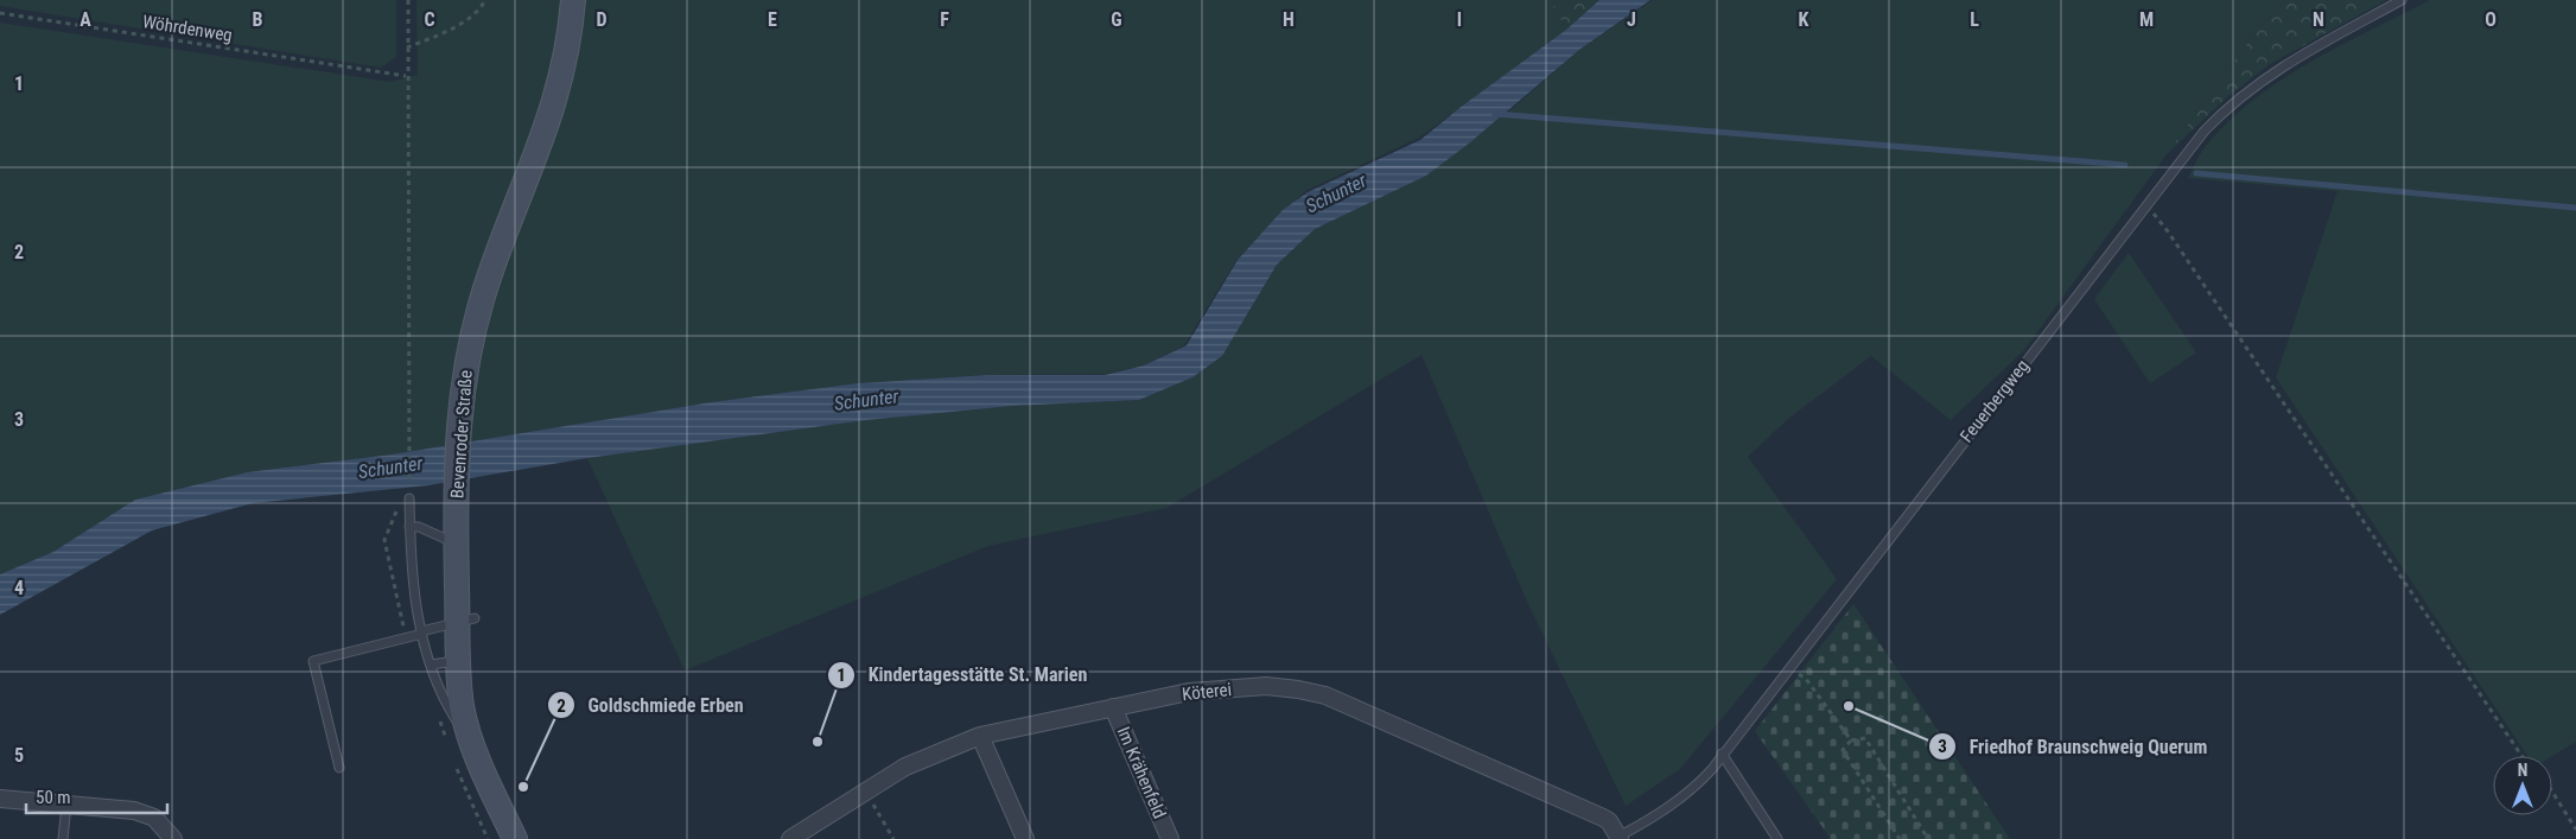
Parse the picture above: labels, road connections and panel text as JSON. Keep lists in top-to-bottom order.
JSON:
{
  "streets": {
    "main road": ["Bevenroder Straße"],
    "street": ["Köterei", "Im Krähenfeld"],
    "lane": ["Feuerbergweg"],
    "path": ["Wöhrdenweg"]
  },
  "crossings": [
    ["Feuerbergweg", "Köterei"],
    ["Köterei", "Im Krähenfeld"]
  ],
  "water": ["Schunter"],
  "places": ["Friedhof Braunschweig Querum", "Kindertagesstätte St. Marien", "Goldschmiede Erben"],
  "scale_bar": "50 m",
  "north": "top",
  "grid": {
    "columns": [
      "A",
      "B",
      "C",
      "D",
      "E",
      "F",
      "G",
      "H",
      "I",
      "J",
      "K",
      "L",
      "M",
      "N",
      "O"
    ],
    "rows": [
      "1",
      "2",
      "3",
      "4",
      "5"
    ]
  }
}
